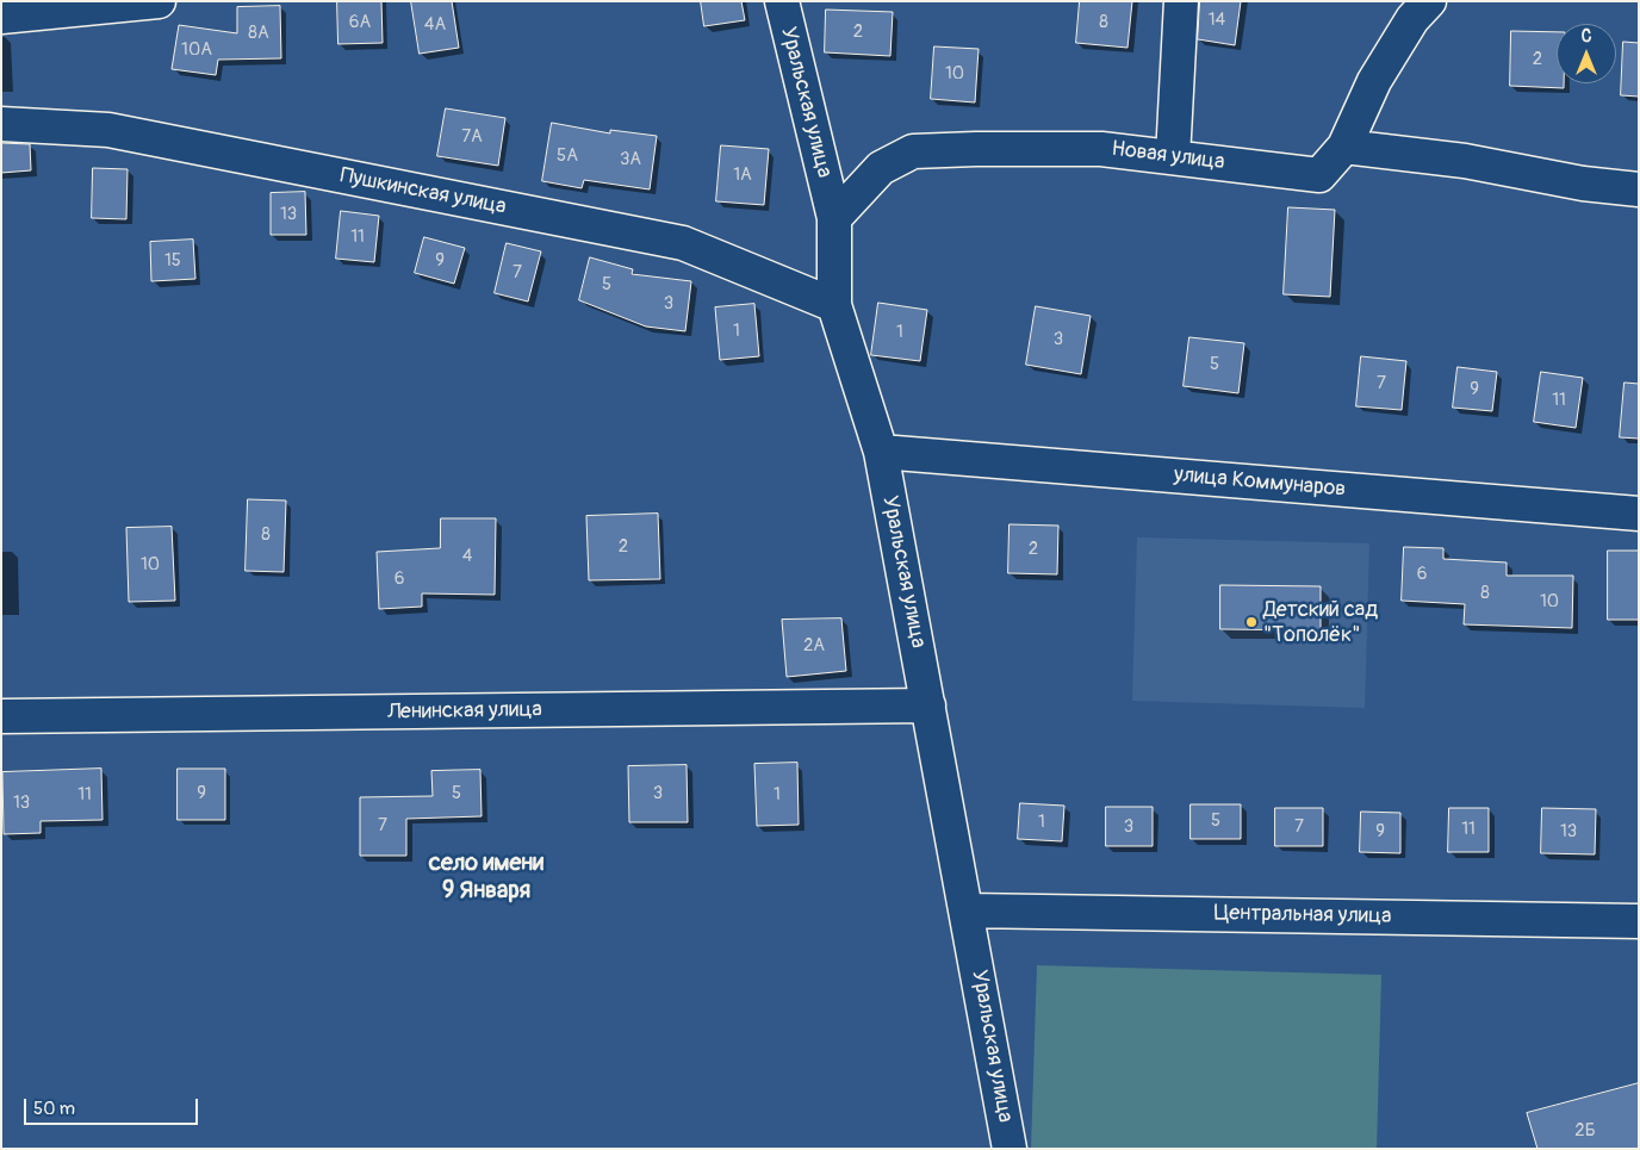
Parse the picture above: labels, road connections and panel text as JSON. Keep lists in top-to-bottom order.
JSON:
{
  "streets": {
    "street": [
      "Уральская улица",
      "Новая улица",
      "Пушкинская улица",
      "улица Коммунаров",
      "Ленинская улица",
      "Центральная улица"
    ]
  },
  "crossings": [
    ["Уральская улица", "Новая улица"],
    ["Уральская улица", "Пушкинская улица"],
    ["Уральская улица", "улица Коммунаров"],
    ["Уральская улица", "Ленинская улица"],
    ["Уральская улица", "Центральная улица"]
  ],
  "districts": ["село имени 9 Января"],
  "places": ["Детский сад \"Тополёк\""],
  "house_numbers": [
    "14",
    "6А",
    "8",
    "4А",
    "2",
    "8А",
    "10А",
    "2",
    "10",
    "7А",
    "5А",
    "3А",
    "1А",
    "13",
    "11",
    "15",
    "9",
    "7",
    "5",
    "3",
    "1",
    "1",
    "3",
    "5",
    "7",
    "9",
    "11",
    "8",
    "2",
    "2",
    "4",
    "10",
    "6",
    "6",
    "8",
    "10",
    "2А",
    "9",
    "5",
    "3",
    "11",
    "1",
    "13",
    "5",
    "1",
    "7",
    "3",
    "7",
    "11",
    "9",
    "13",
    "2Б"
  ],
  "scale_bar": "50 m",
  "north": "top"
}
